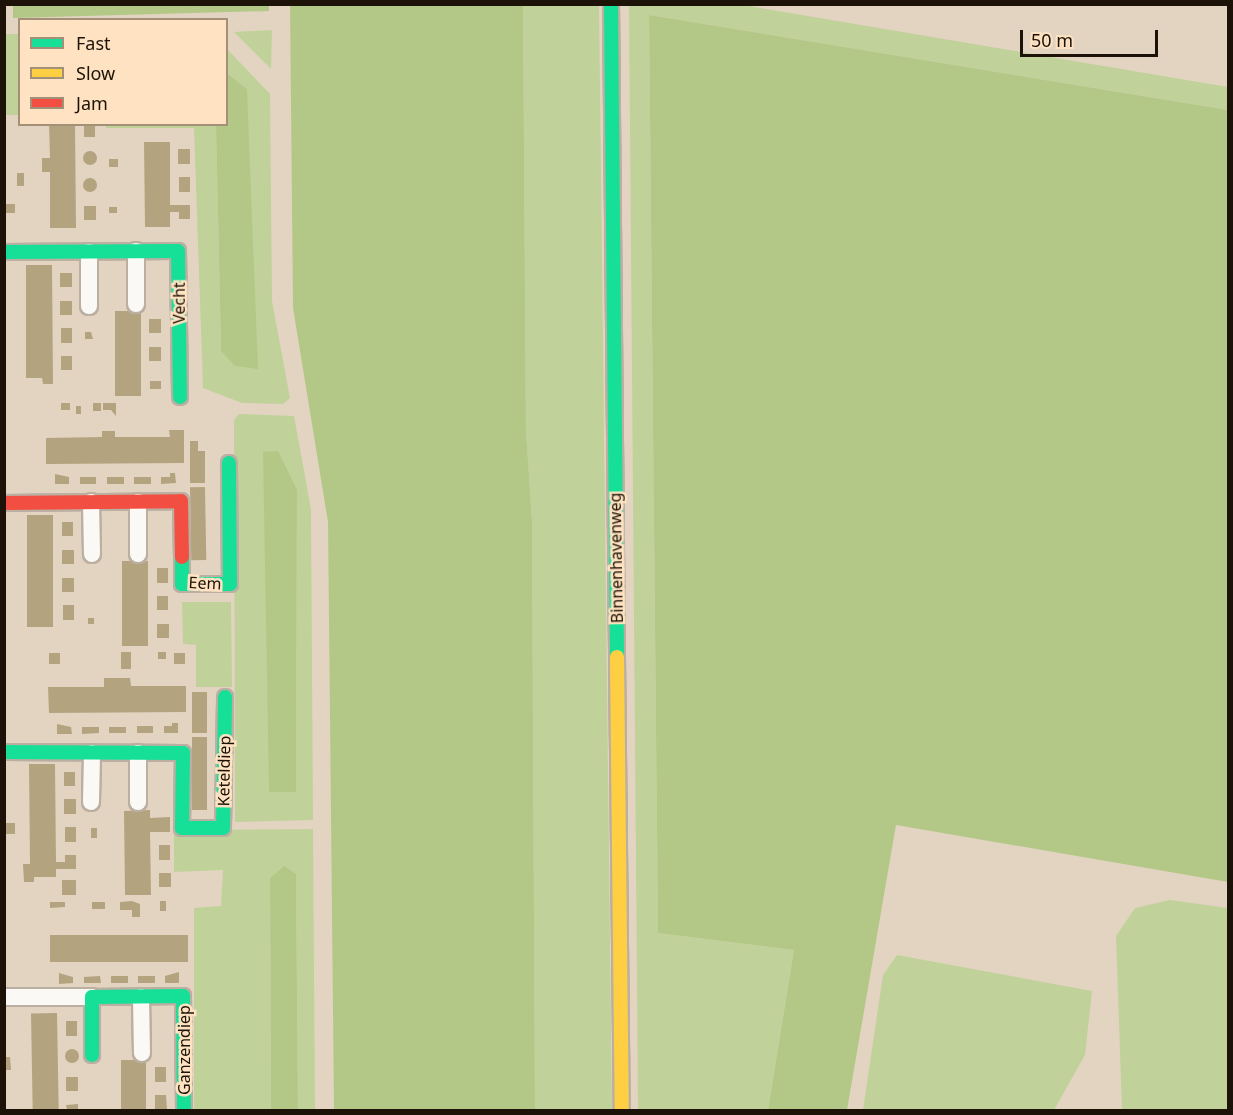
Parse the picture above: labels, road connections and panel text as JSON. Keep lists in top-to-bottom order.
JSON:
{
  "streets": {
    "street": [
      "Vecht",
      "Binnenhavenweg",
      "Eem",
      "Keteldiep",
      "Ganzendiep"
    ]
  },
  "legend": ["Fast", "Slow", "Jam"],
  "scale_bar": "50 m"
}
